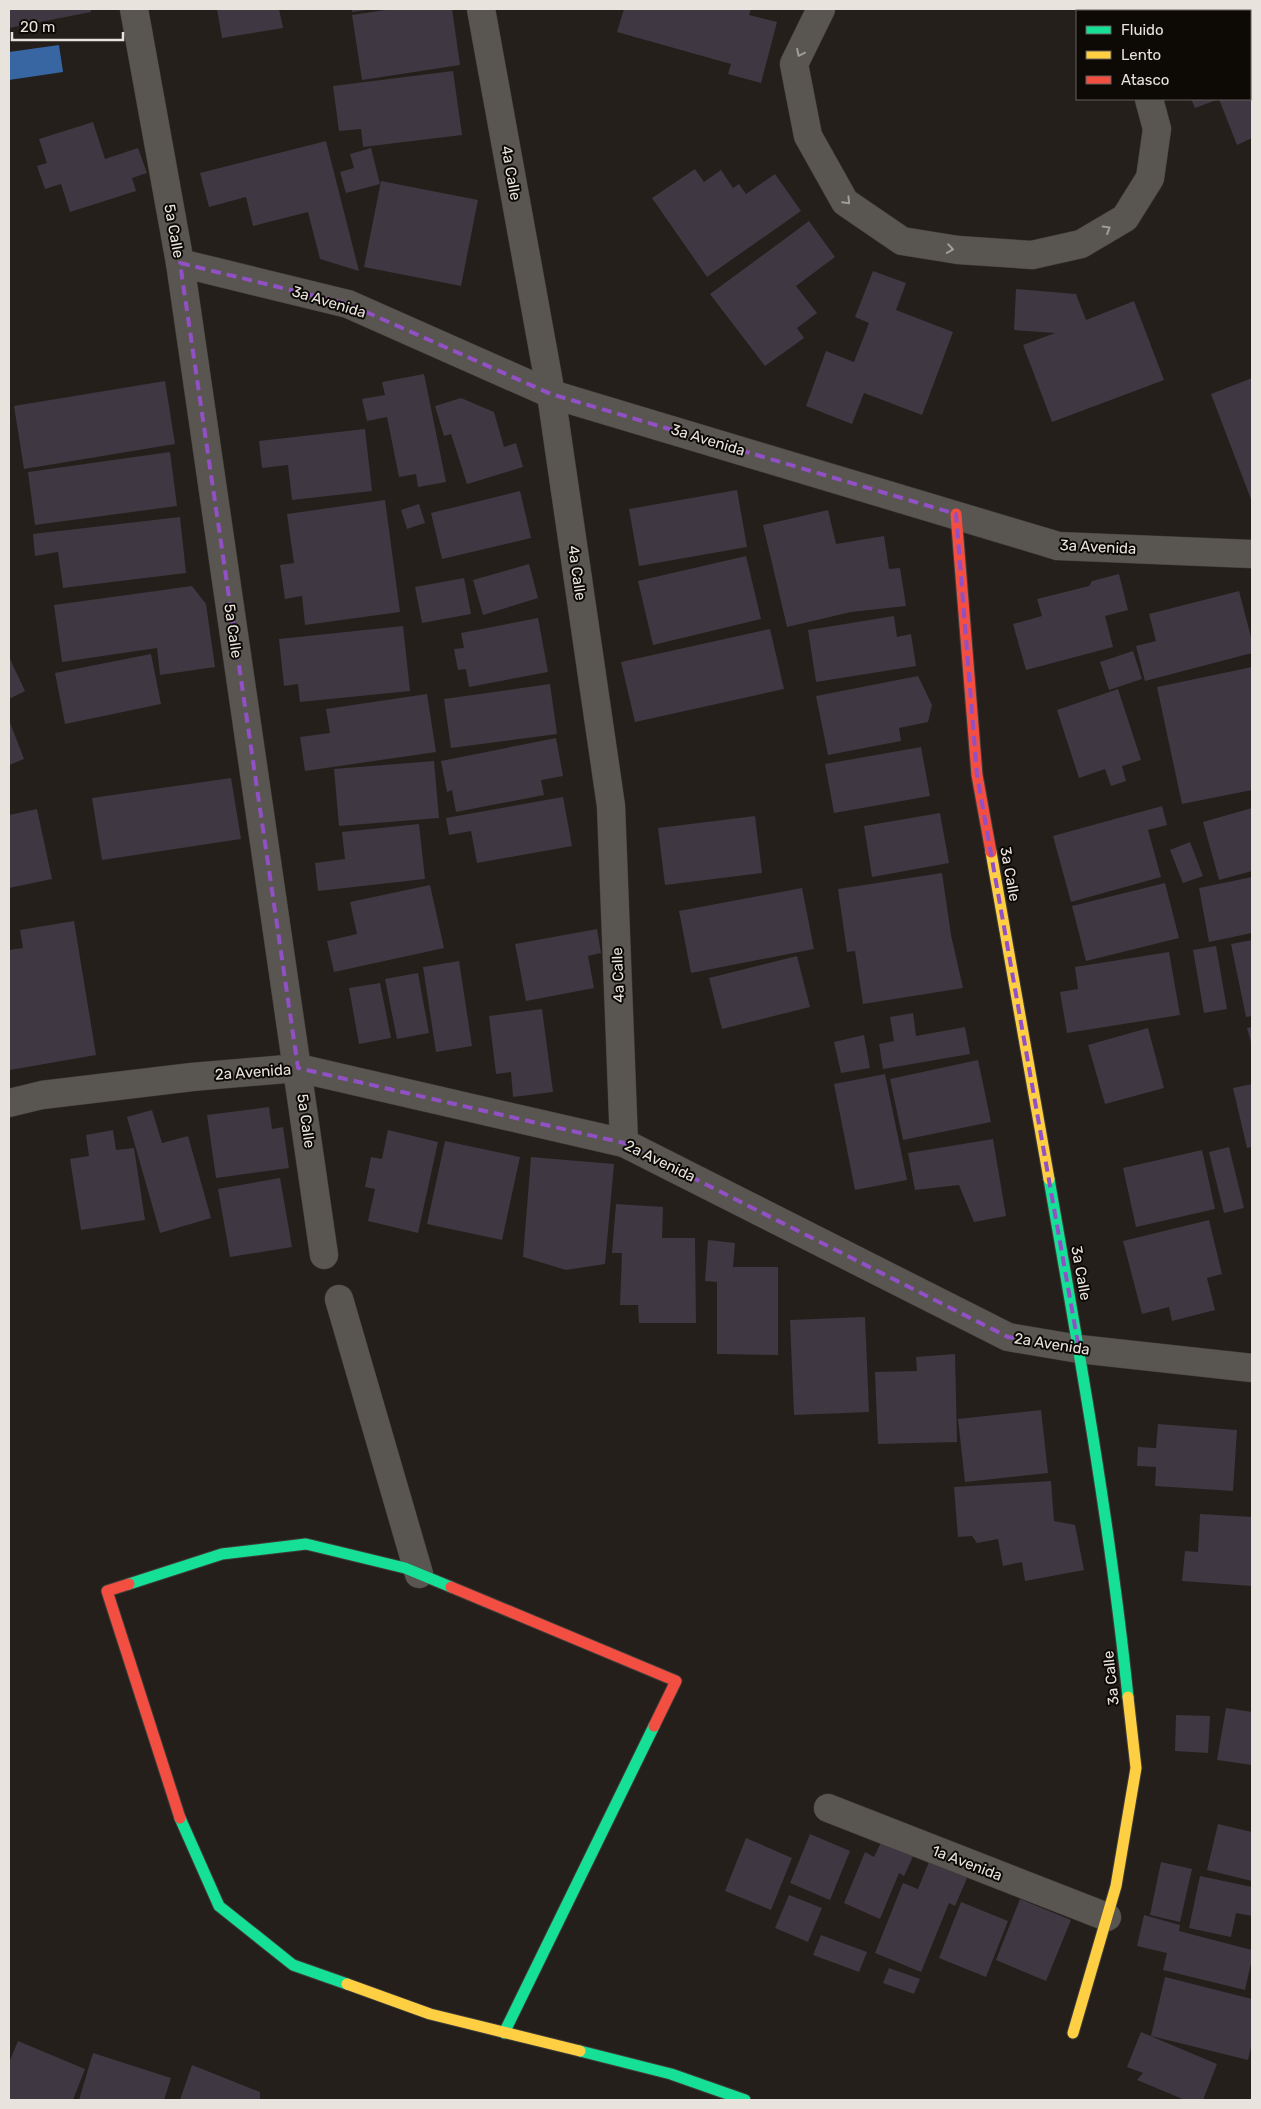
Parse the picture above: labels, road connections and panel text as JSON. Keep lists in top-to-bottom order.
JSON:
{
  "streets": {
    "street": [
      "4a Calle",
      "5a Calle",
      "3a Avenida",
      "3a Calle",
      "2a Avenida",
      "1a Avenida"
    ]
  },
  "crossings": [
    ["4a Calle", "3a Avenida"],
    ["4a Calle", "2a Avenida"],
    ["5a Calle", "3a Avenida"],
    ["5a Calle", "2a Avenida"],
    ["3a Avenida", "3a Calle"],
    ["3a Calle", "2a Avenida"],
    ["3a Calle", "1a Avenida"]
  ],
  "legend": ["Fluido", "Lento", "Atasco"],
  "scale_bar": "20 m"
}
